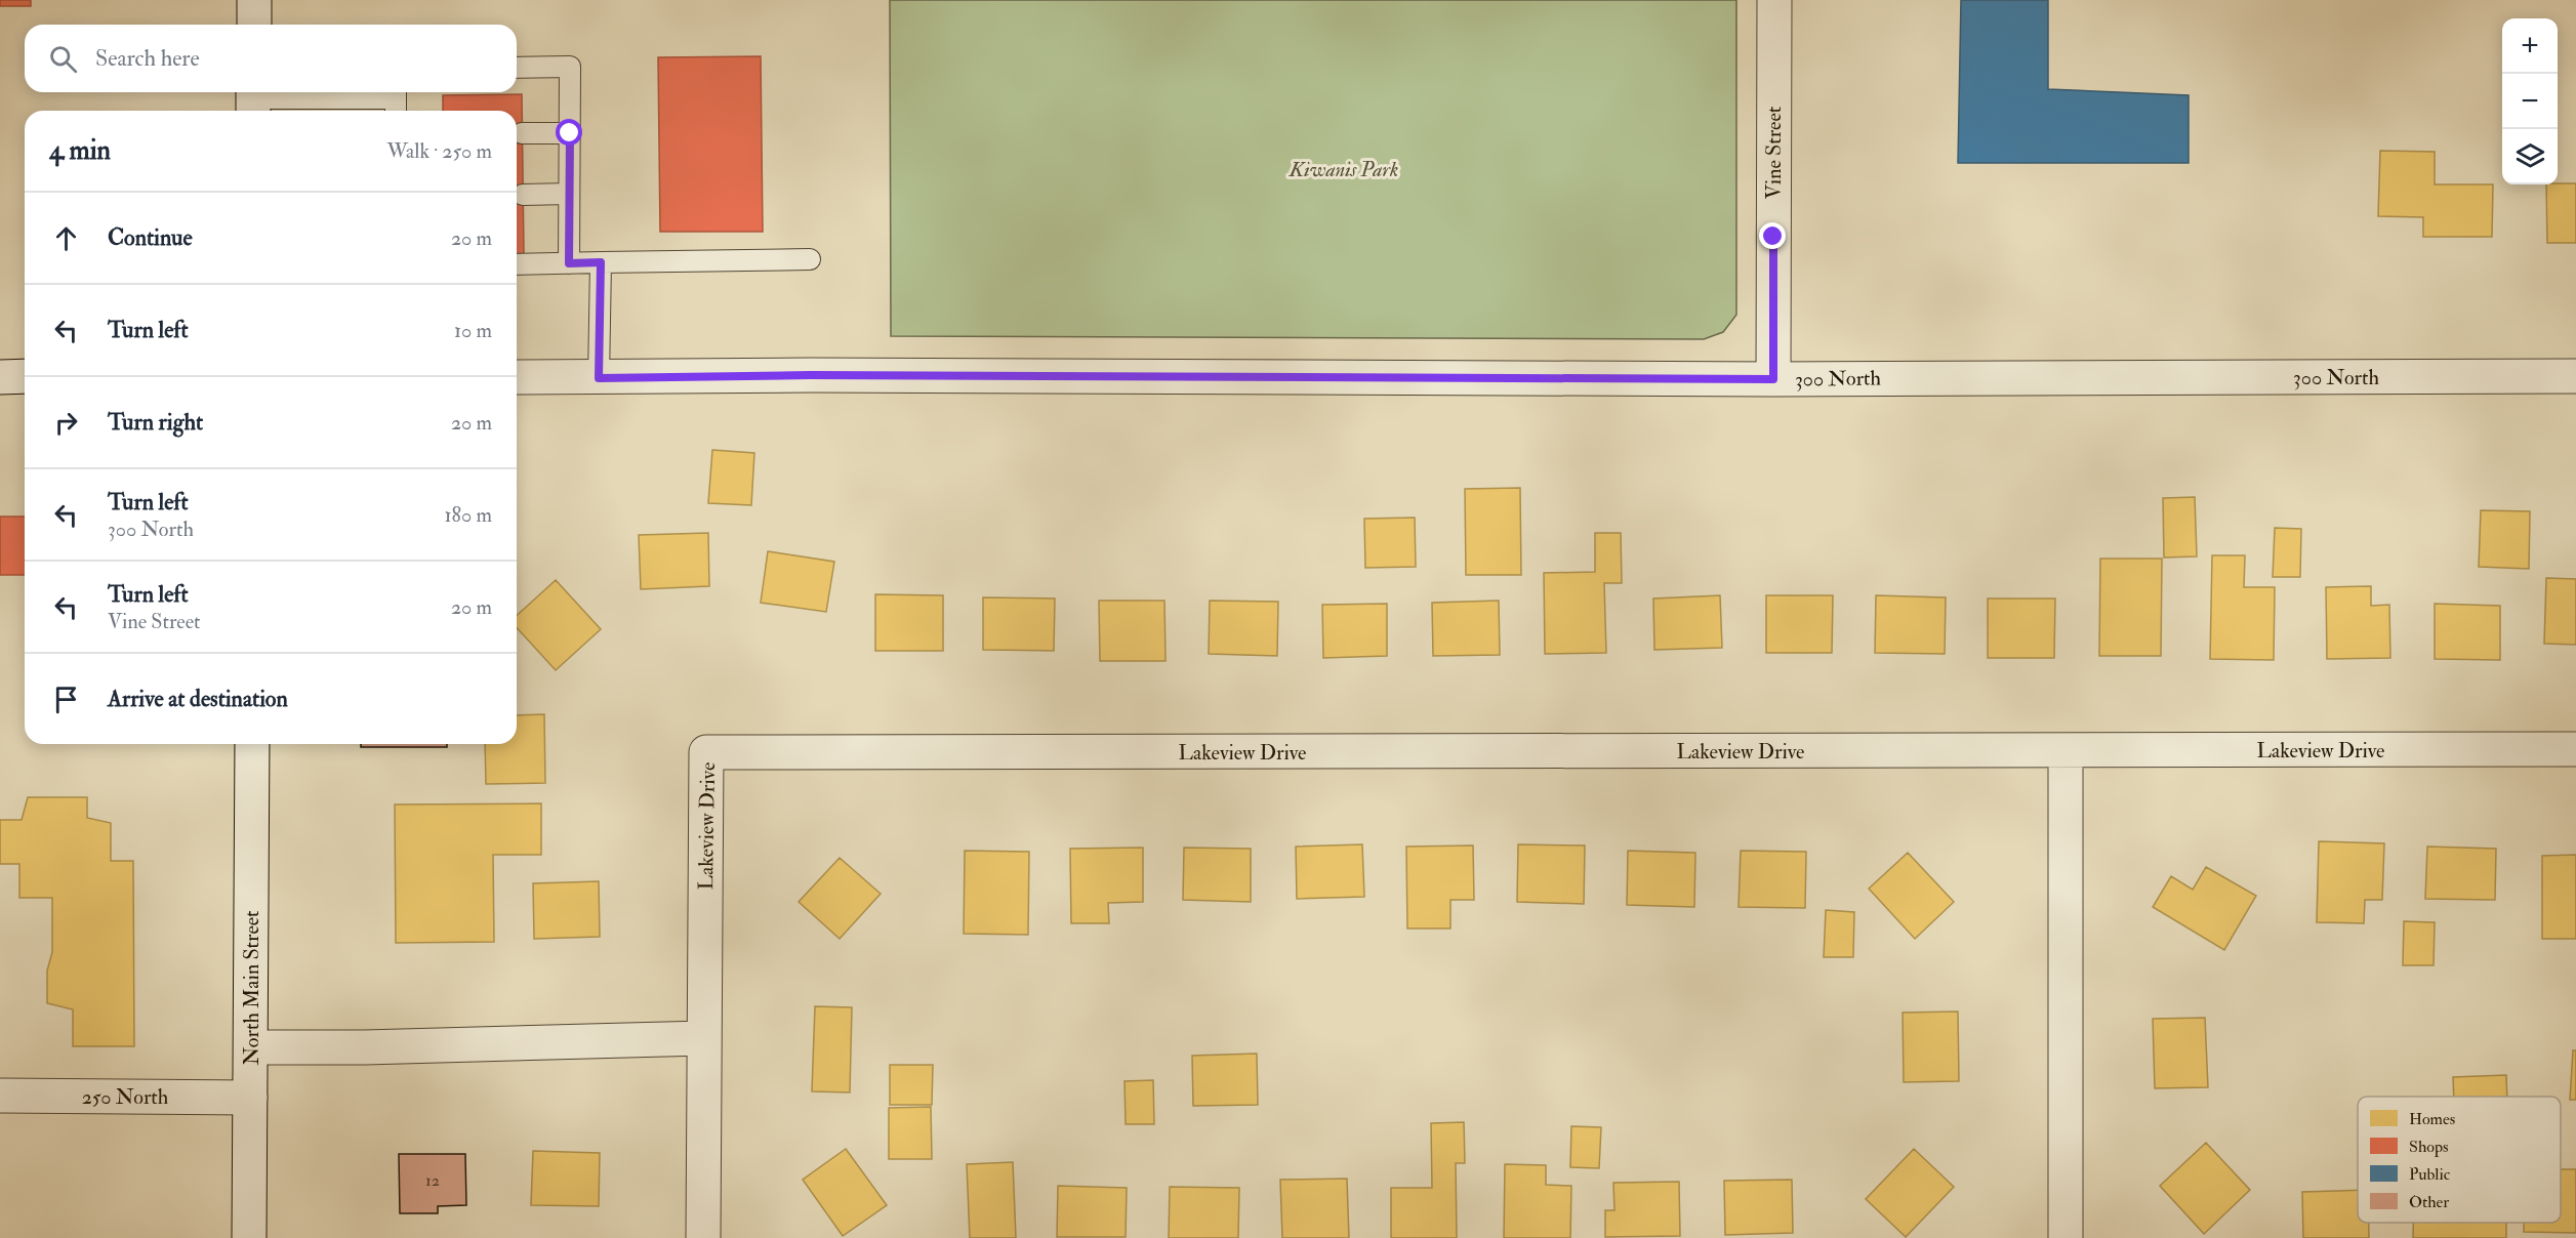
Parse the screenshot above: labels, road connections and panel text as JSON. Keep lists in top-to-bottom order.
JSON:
{
  "streets": {
    "street": [
      "Vine Street",
      "300 North",
      "Lakeview Drive",
      "North Main Street",
      "250 North"
    ]
  },
  "crossings": [
    ["Vine Street", "300 North"],
    ["North Main Street", "250 North"]
  ],
  "parks": ["Kiwanis Park"],
  "house_numbers": ["12"],
  "legend": [
    "Homes",
    "Shops",
    "Public",
    "Other"
  ],
  "page": {
    "map_buttons": ["+", "−"],
    "search": "Search here",
    "heading": ["4 min", "Walk · 250 m"],
    "list": [
      ["Continue", "20 m"],
      ["Turn left", "10 m"],
      ["Turn right", "20 m"],
      ["Turn left", "300 North", "180 m"],
      ["Turn left", "Vine Street", "20 m"],
      "Arrive at destination"
    ]
  }
}
